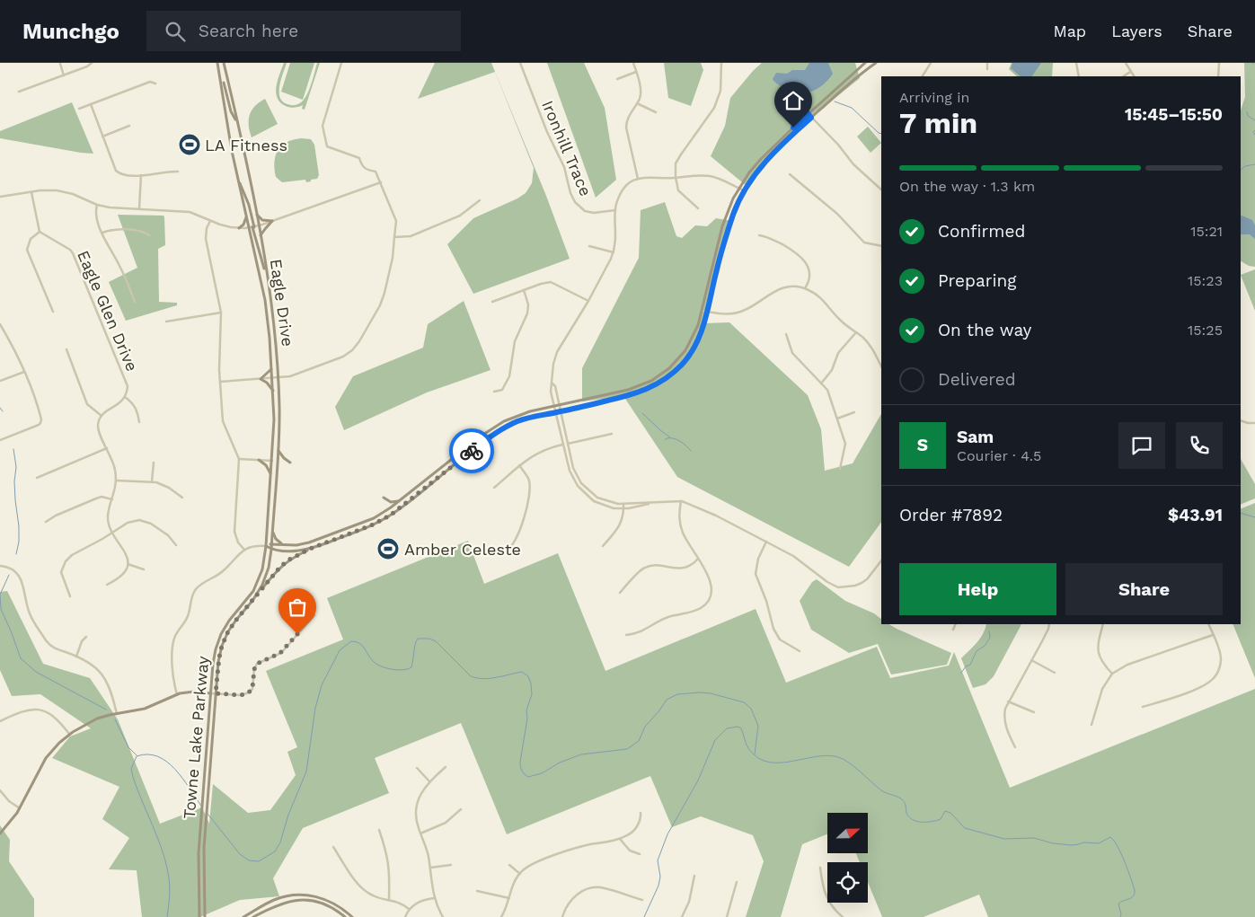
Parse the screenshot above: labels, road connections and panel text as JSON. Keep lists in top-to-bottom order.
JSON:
{
  "streets": {
    "main road": ["Eagle Drive", "Towne Lake Parkway"],
    "street": ["Ironhill Trace", "Eagle Glen Drive"]
  },
  "crossings": [
    ["Eagle Drive", "Towne Lake Parkway"]
  ],
  "places": {
    "sports": ["LA Fitness", "Amber Celeste"]
  },
  "north": "right",
  "page": {
    "header": "Munchgo",
    "search": "Search here",
    "nav": ["Map", "Layers", "Share"],
    "heading": ["7 min", "Arriving in", "15:45–15:50"],
    "panel": [
      "Sam",
      "Courier · 4.5",
      "Order #7892",
      "$43.91"
    ],
    "bar": "On the way · 1.3 km",
    "list": [
      ["Confirmed", "15:21"],
      ["Preparing", "15:23"],
      ["On the way", "15:25"],
      "Delivered"
    ],
    "round": "S",
    "buttons": ["Help", "Share"]
  }
}
